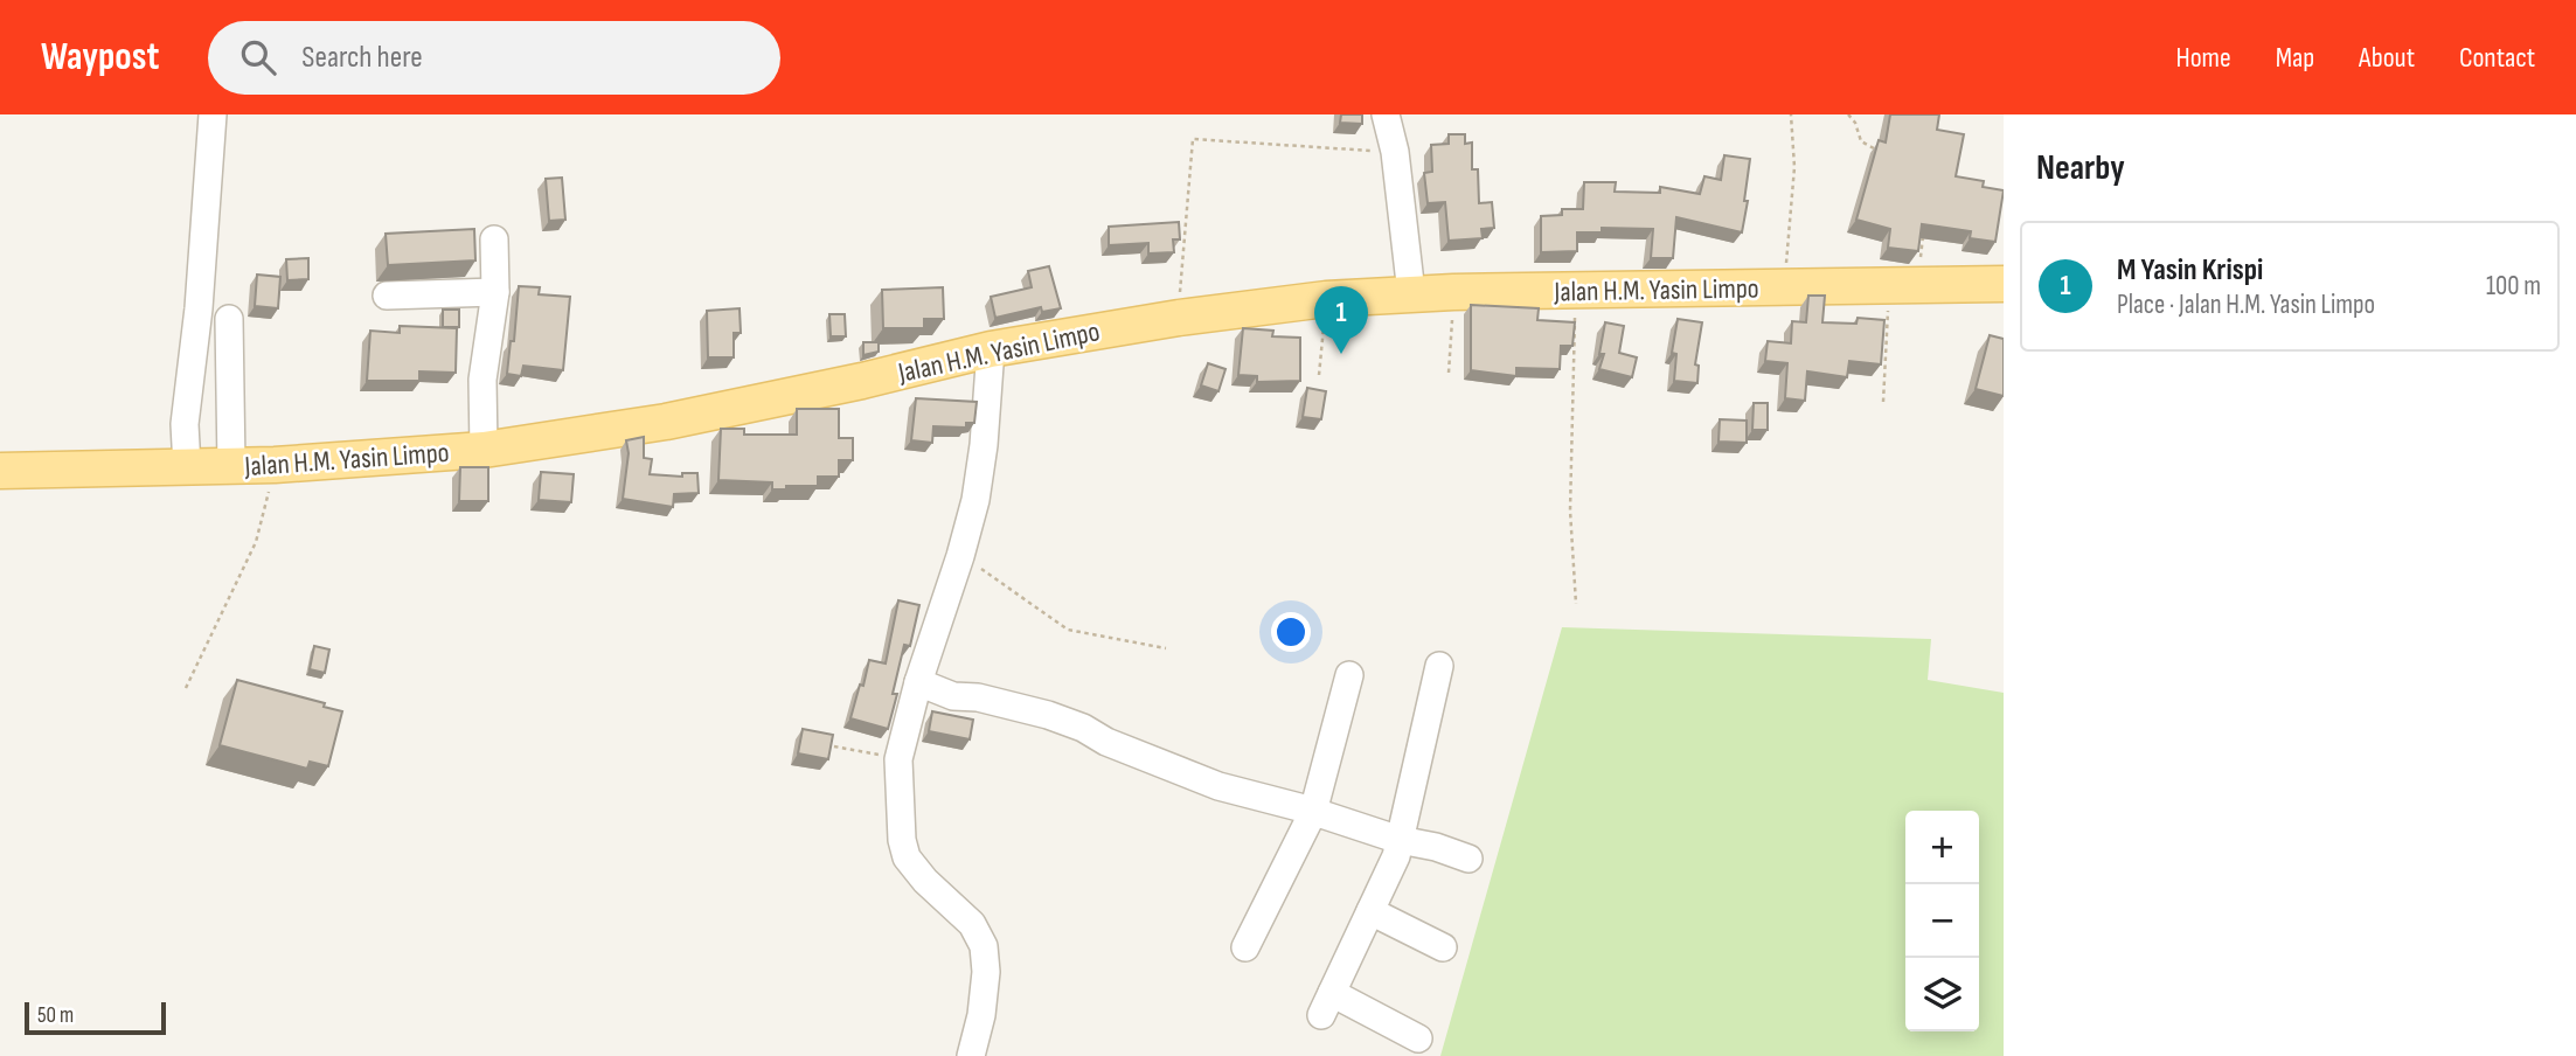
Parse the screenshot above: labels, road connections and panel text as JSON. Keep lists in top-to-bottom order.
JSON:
{
  "streets": {
    "main road": ["Jalan H.M. Yasin Limpo"]
  },
  "scale_bar": "50 m",
  "page": {
    "header": "Waypost",
    "search": "Search here",
    "nav": [
      "Home",
      "Map",
      "About",
      "Contact"
    ],
    "heading": "Nearby",
    "list": [
      {
        "mark": "1",
        "name": "M Yasin Krispi",
        "note": "Place · Jalan H.M. Yasin Limpo",
        "value": "100 m"
      }
    ],
    "pins": "1",
    "map_buttons": ["+", "−"],
    "scale": "50 m"
  }
}
